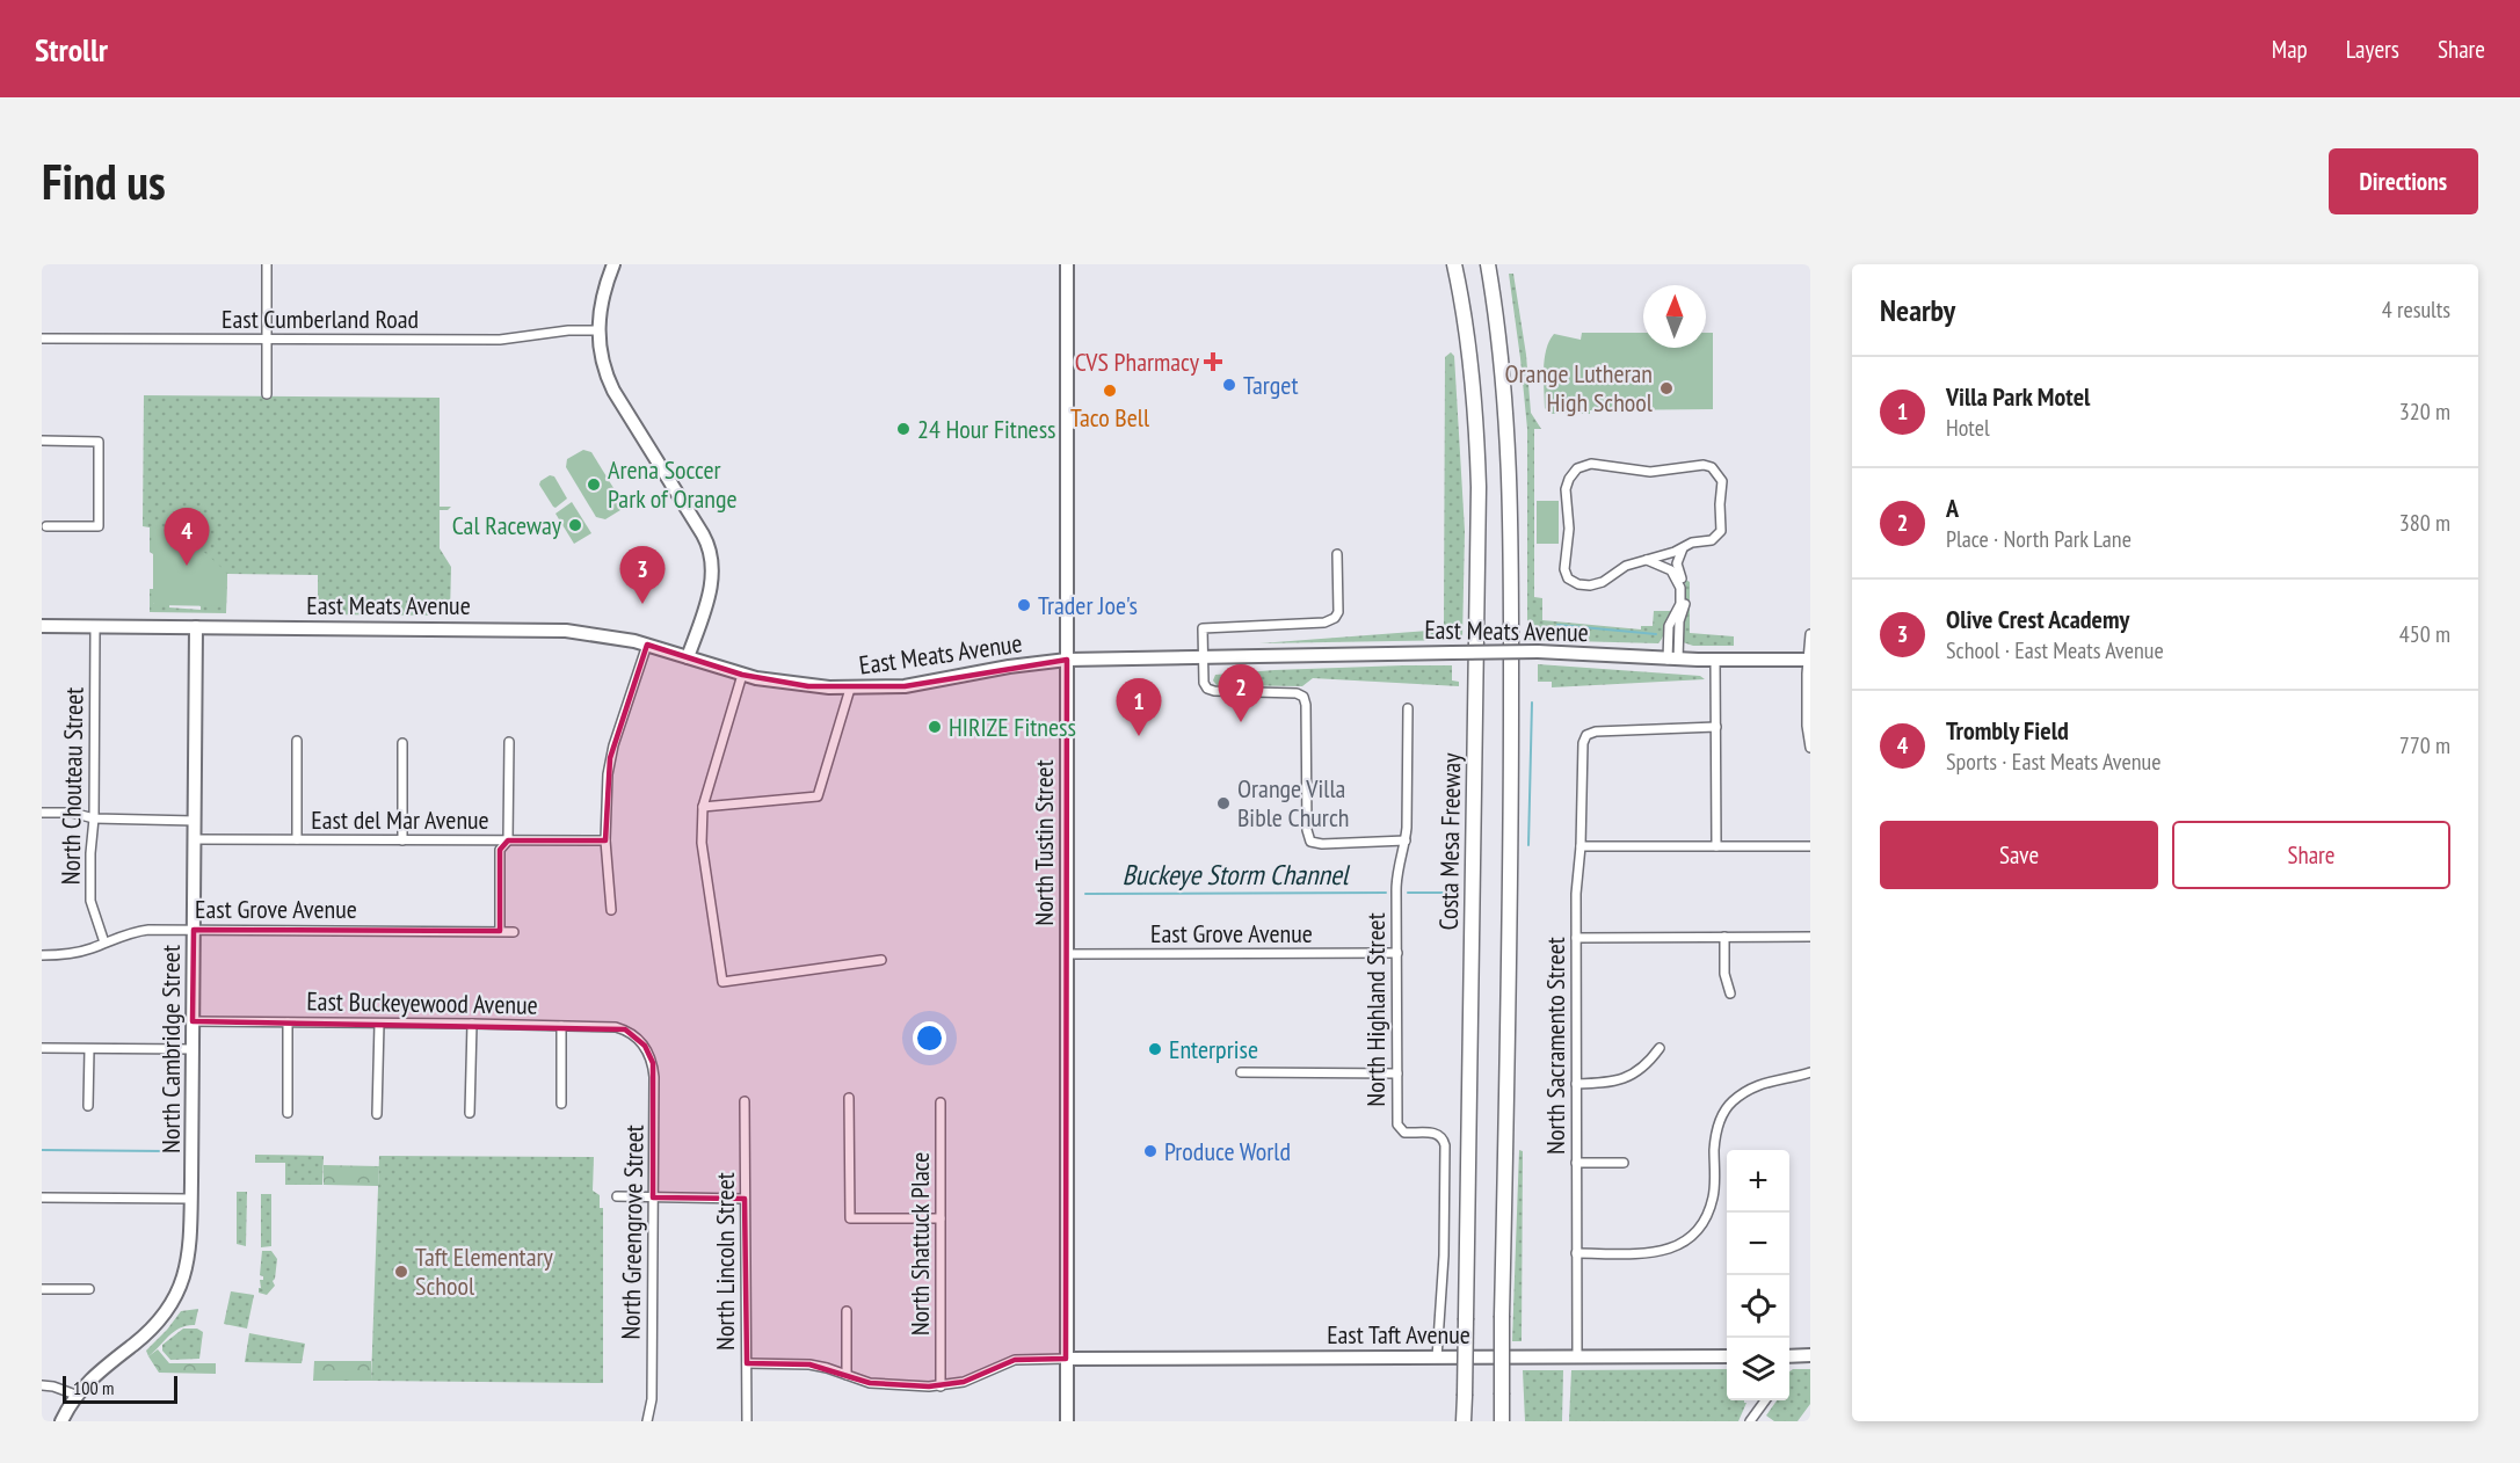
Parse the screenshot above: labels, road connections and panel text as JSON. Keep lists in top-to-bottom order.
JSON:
{
  "streets": {
    "highway": ["Costa Mesa Freeway"],
    "street": [
      "East Cumberland Road",
      "East Meats Avenue",
      "North Chouteau Street",
      "East del Mar Avenue",
      "North Tustin Street",
      "East Grove Avenue",
      "East Buckeyewood Avenue",
      "North Highland Street",
      "North Sacramento Street",
      "North Cambridge Street",
      "North Greengrove Street",
      "North Shattuck Place",
      "North Lincoln Street",
      "East Taft Avenue"
    ]
  },
  "crossings": [
    ["East Meats Avenue", "North Chouteau Street"],
    ["East Meats Avenue", "North Tustin Street"],
    ["East Meats Avenue", "North Cambridge Street"],
    ["North Chouteau Street", "East Grove Avenue"],
    ["East del Mar Avenue", "North Cambridge Street"],
    ["North Tustin Street", "East Grove Avenue"],
    ["North Tustin Street", "East Taft Avenue"],
    ["East Grove Avenue", "North Highland Street"],
    ["East Grove Avenue", "North Cambridge Street"],
    ["East Buckeyewood Avenue", "North Cambridge Street"],
    ["East Buckeyewood Avenue", "North Greengrove Street"],
    ["North Highland Street", "East Taft Avenue"],
    ["North Sacramento Street", "East Taft Avenue"]
  ],
  "water": ["Buckeye Storm Channel"],
  "places": {
    "health": ["CVS Pharmacy"],
    "other": [
      "Target",
      "Orange Lutheran High School",
      "Taco Bell",
      "24 Hour Fitness",
      "Arena Soccer Park of Orange",
      "Cal Raceway",
      "Trader Joe's",
      "HIRIZE Fitness",
      "Orange Villa Bible Church",
      "Enterprise",
      "Produce World",
      "Taft Elementary School"
    ]
  },
  "scale_bar": "100 m",
  "north": "top",
  "page": {
    "header": "Strollr",
    "nav": ["Map", "Layers", "Share"],
    "buttons": [
      "Directions",
      ["Save", "Share"]
    ],
    "title": "Find us",
    "heading": ["Nearby", "4 results"],
    "list": [
      {
        "mark": "1",
        "name": "Villa Park Motel",
        "note": "Hotel",
        "value": "320 m"
      },
      {
        "mark": "2",
        "name": "A",
        "note": "Place · North Park Lane",
        "value": "380 m"
      },
      {
        "mark": "3",
        "name": "Olive Crest Academy",
        "note": "School · East Meats Avenue",
        "value": "450 m"
      },
      {
        "mark": "4",
        "name": "Trombly Field",
        "note": "Sports · East Meats Avenue",
        "value": "770 m"
      }
    ],
    "pins": [
      "4",
      "3",
      "2",
      "1"
    ],
    "map_buttons": ["+", "−"],
    "scale": "100 m"
  }
}
